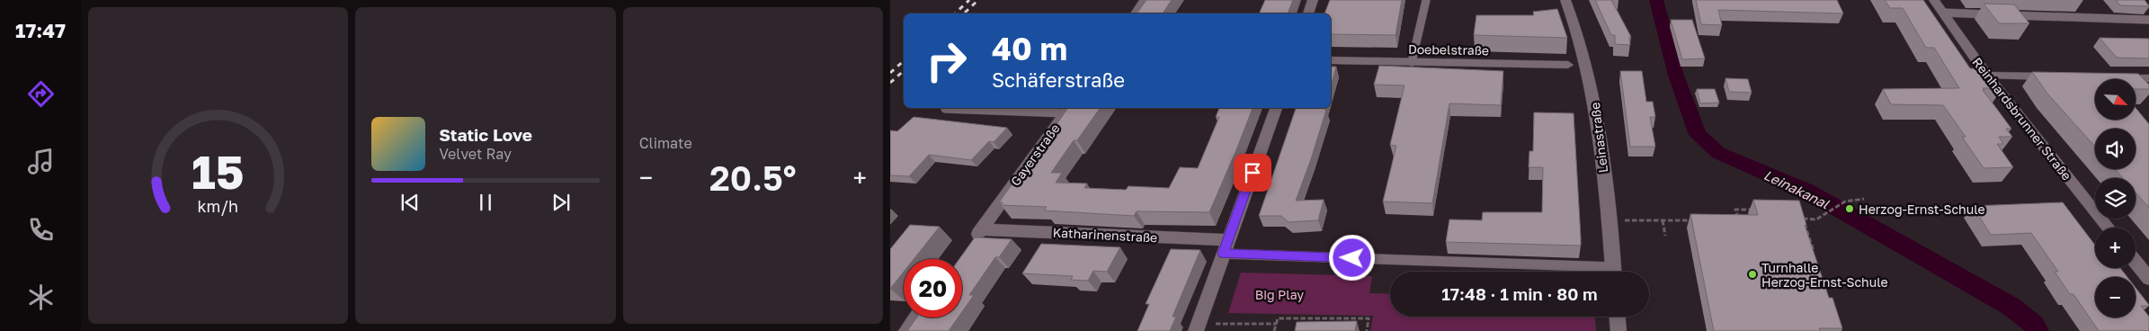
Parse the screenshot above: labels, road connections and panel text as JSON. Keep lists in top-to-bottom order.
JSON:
{
  "streets": {
    "street": [
      "Doebelstraße",
      "Reinhardsbrunner Straße",
      "Leinastraße",
      "Gayerstraße",
      "Katharinenstraße"
    ]
  },
  "crossings": [
    ["Gayerstraße", "Katharinenstraße"]
  ],
  "water": ["Leinakanal"],
  "parks": ["Big Play"],
  "places": ["Herzog-Ernst-Schule", "Turnhalle Herzog-Ernst-Schule"],
  "north": "bottom right",
  "page": {
    "tabs": "17:47",
    "tile": "Climate",
    "turn": ["40 m", "Schäferstraße"],
    "map_buttons": ["+", "−"],
    "song": ["Static Love", "Velvet Ray"],
    "heat": ["−", "20.5°", "+"],
    "limit": "20",
    "trip": "17:48 · 1 min · 80 m",
    "gauge": ["15", "km/h"]
  }
}
